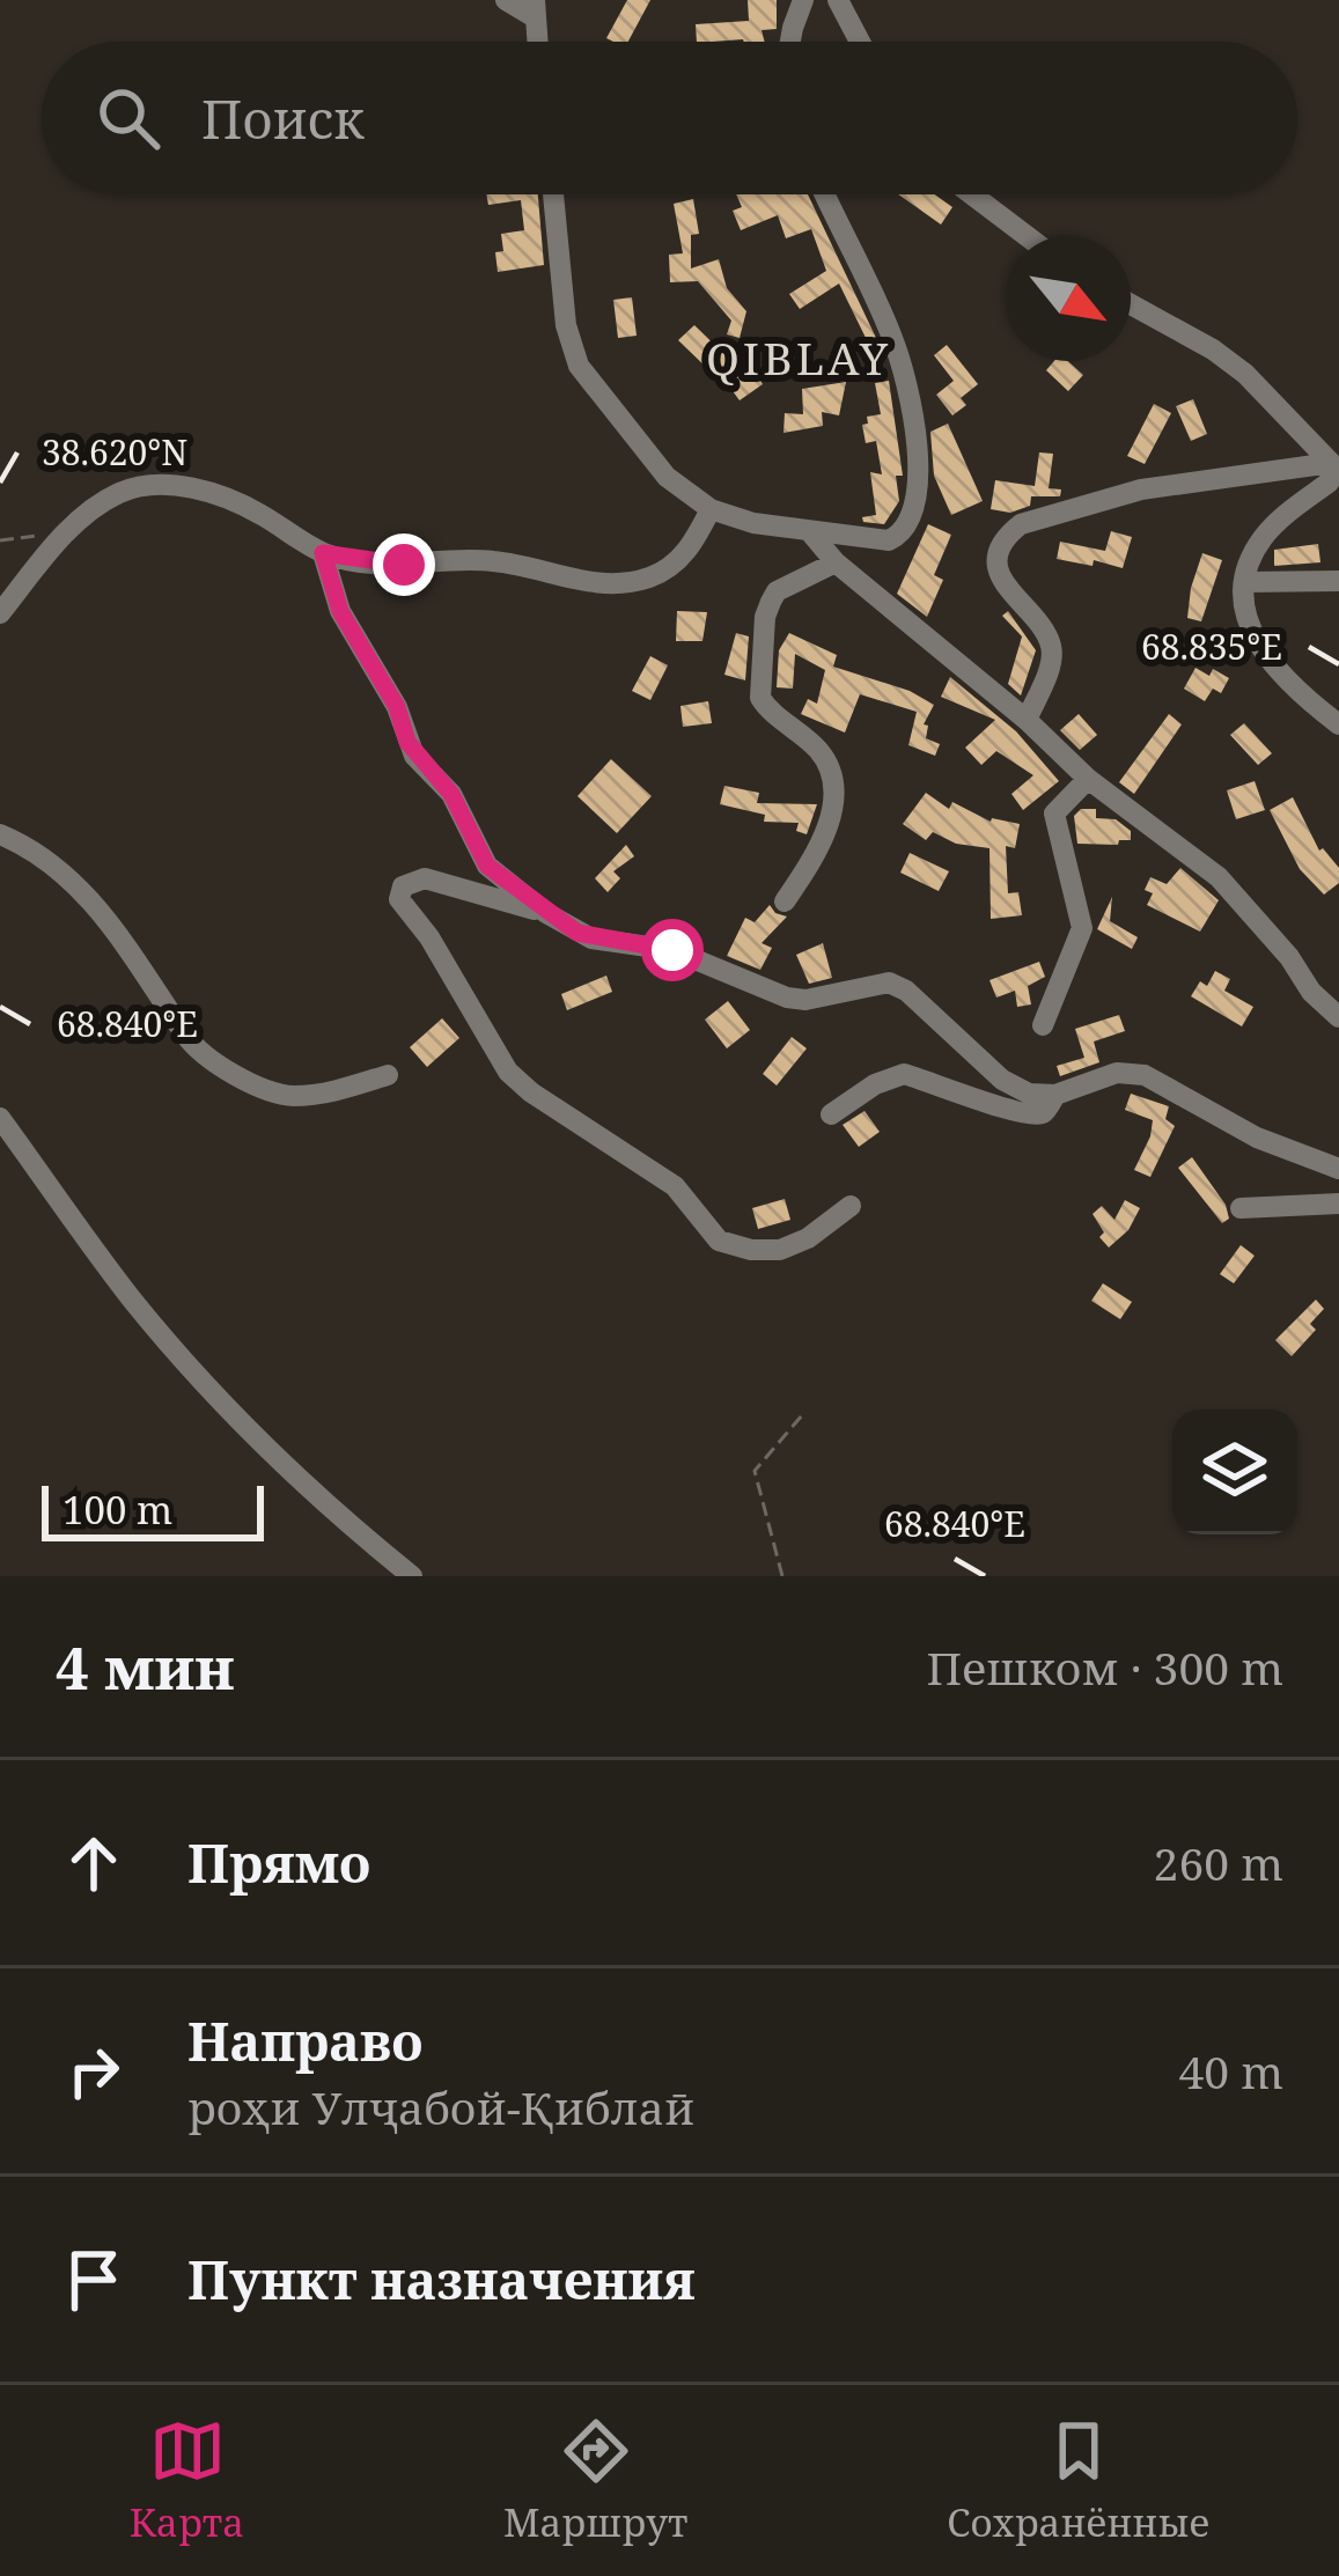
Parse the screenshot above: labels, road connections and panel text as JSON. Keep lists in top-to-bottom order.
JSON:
{
  "districts": ["QIBLAY"],
  "scale_bar": "100 m",
  "north": "bottom right",
  "page": {
    "search": "Поиск",
    "scale": "100 m",
    "heading": ["4 мин", "Пешком · 300 m"],
    "list": [
      ["Прямо", "260 m"],
      ["Направо", "роҳи Улҷабой-Қиблаӣ", "40 m"],
      "Пункт назначения"
    ],
    "nav": ["Карта", "Маршрут", "Сохранённые"]
  },
  "coordinates": ["38.620°N", "68.835°E", "68.840°E"]
}
